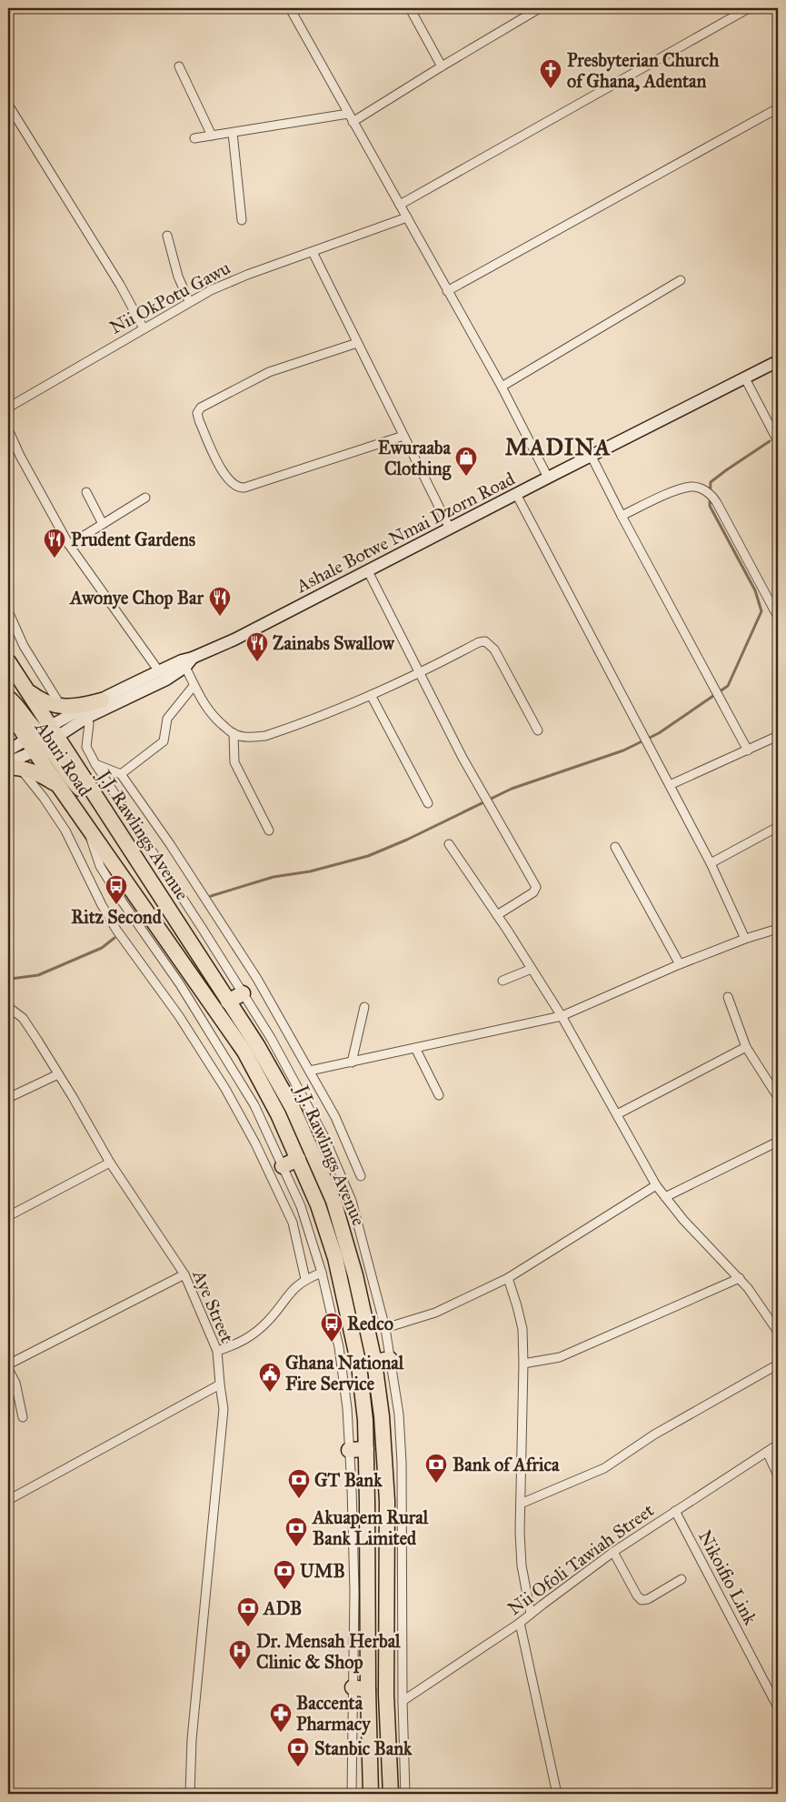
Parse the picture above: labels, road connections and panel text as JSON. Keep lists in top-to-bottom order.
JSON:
{
  "streets": {
    "highway": ["Aburi Road", "J.J. Rawlings Avenue"],
    "main road": ["Ashale Botwe Nmai Dzorn Road"],
    "street": [
      "Nii OkPotu Gawu",
      "Aye Street",
      "Nii Ofoli Tawiah Street",
      "Nikoifio Link"
    ]
  },
  "crossings": [
    ["Aburi Road", "J.J. Rawlings Avenue"],
    ["Nii Ofoli Tawiah Street", "Nikoifio Link"]
  ],
  "districts": ["MADINA"],
  "places": {
    "church": ["Presbyterian Church of Ghana, Adentan"],
    "shop": ["Ewuraaba Clothing"],
    "restaurant": ["Prudent Gardens", "Awonye Chop Bar", "Zainabs Swallow"],
    "bus stop": ["Ritz Second", "Redco"],
    "public building": ["Ghana National Fire Service"],
    "bank": [
      "Bank of Africa",
      "GT Bank",
      "Akuapem Rural Bank Limited",
      "UMB",
      "ADB",
      "Stanbic Bank"
    ],
    "hospital": ["Dr. Mensah Herbal Clinic & Shop"],
    "pharmacy": ["Baccenta Pharmacy"]
  }
}
